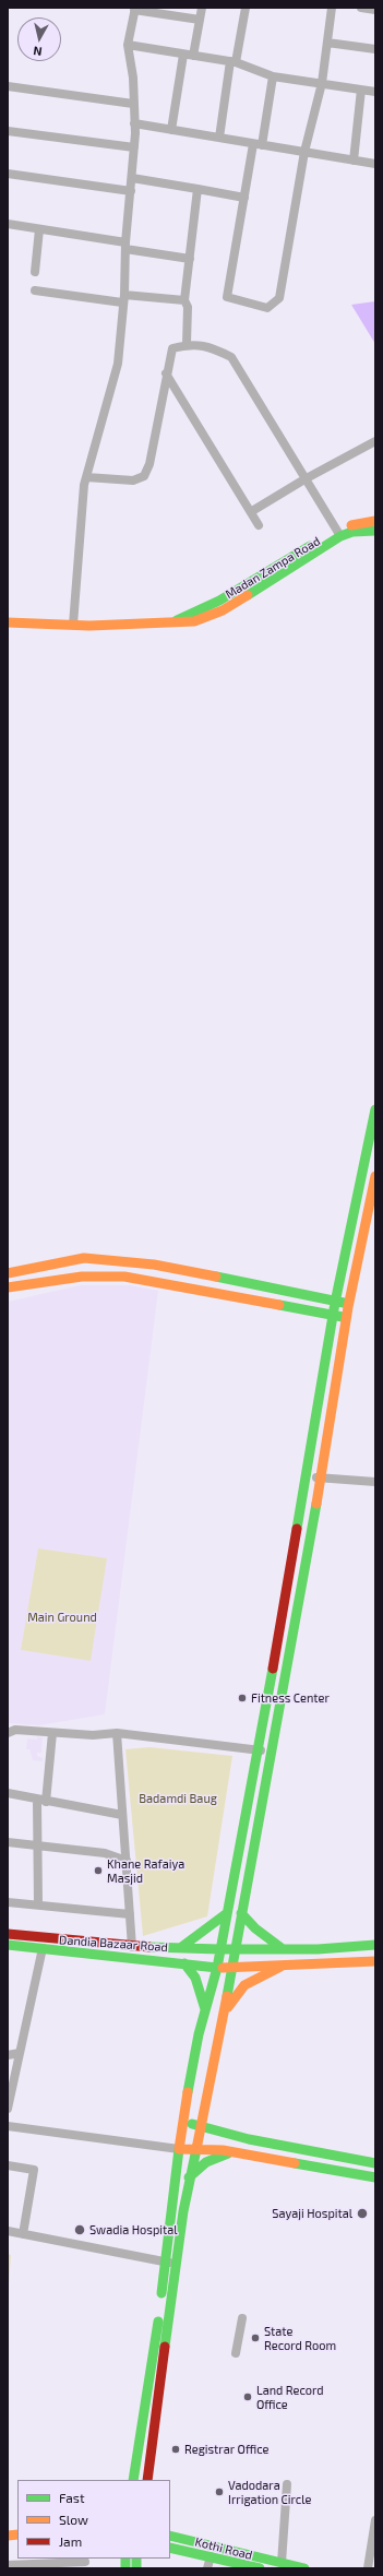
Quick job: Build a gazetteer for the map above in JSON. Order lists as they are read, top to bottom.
{
  "streets": {
    "main road": ["Madan Zampa Road", "Dandia Bazaar Road", "Kothi Road"]
  },
  "parks": ["Main Ground", "Badamdi Baug"],
  "places": [
    "Fitness Center",
    "Khane Rafaiya Masjid",
    "Sayaji Hospital",
    "Swadia Hospital",
    "State Record Room",
    "Land Record Office",
    "Registrar Office",
    "Vadodara Irrigation Circle"
  ],
  "legend": ["Fast", "Slow", "Jam"],
  "north": "bottom"
}
